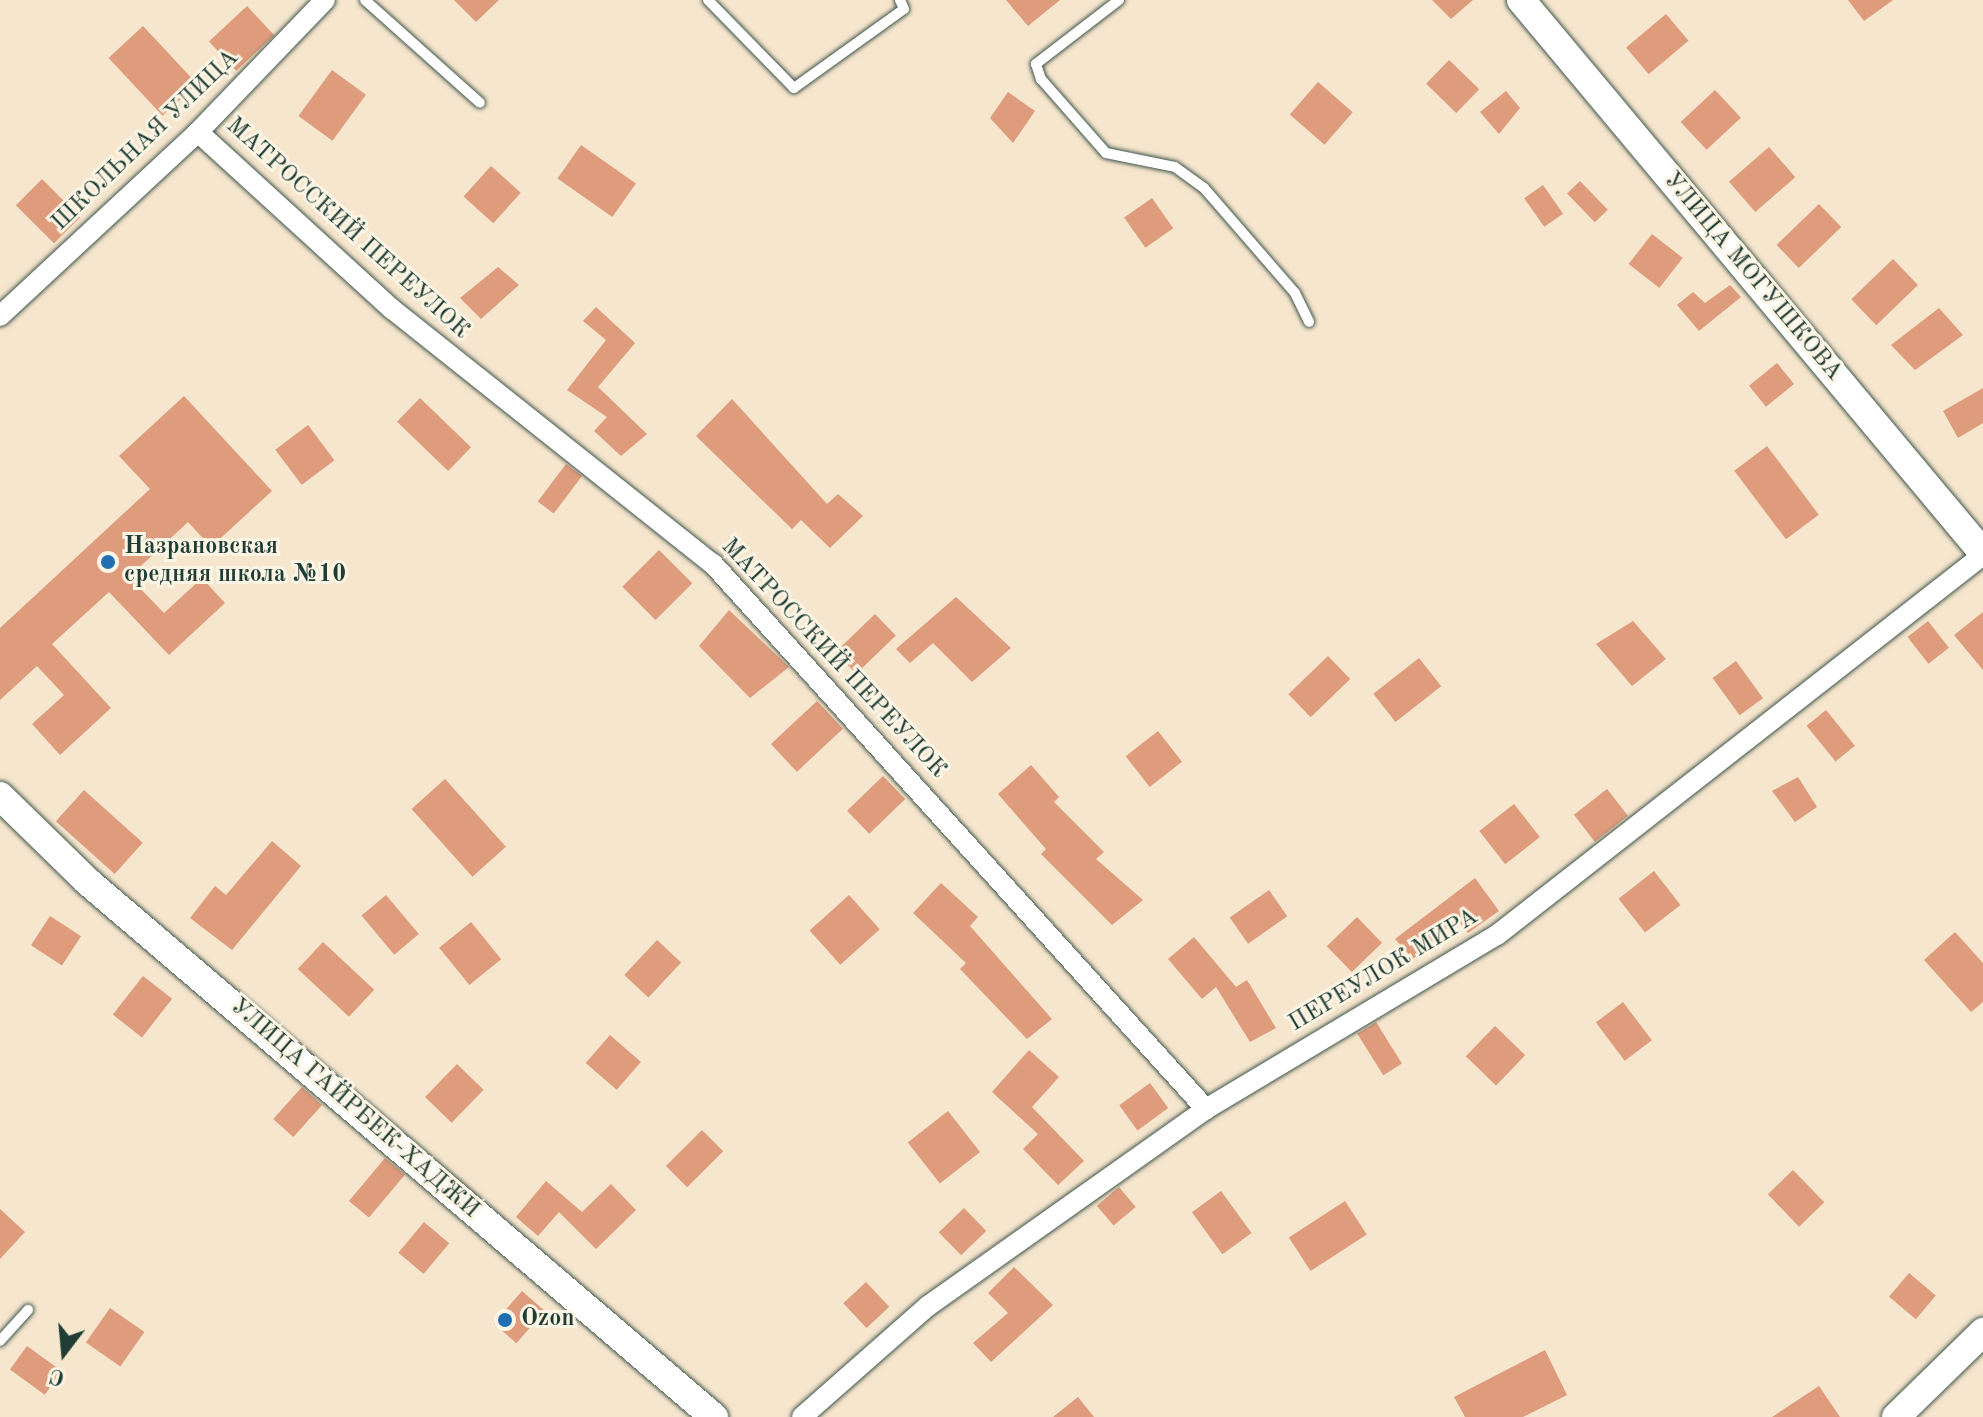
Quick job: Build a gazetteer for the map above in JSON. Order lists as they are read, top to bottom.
{
  "streets": {
    "street": [
      "ШКОЛЬНАЯ УЛИЦА",
      "МАТРОССКИЙ ПЕРЕУЛОК",
      "УЛИЦА МОГУШКОВА",
      "ПЕРЕУЛОК МИРА",
      "УЛИЦА ГАЙРБЕК-ХАДЖИ"
    ]
  },
  "crossings": [
    ["ШКОЛЬНАЯ УЛИЦА", "МАТРОССКИЙ ПЕРЕУЛОК"],
    ["МАТРОССКИЙ ПЕРЕУЛОК", "ПЕРЕУЛОК МИРА"],
    ["УЛИЦА МОГУШКОВА", "ПЕРЕУЛОК МИРА"]
  ],
  "places": ["Назрановская средняя школа №10", "Ozon"],
  "north": "bottom"
}
